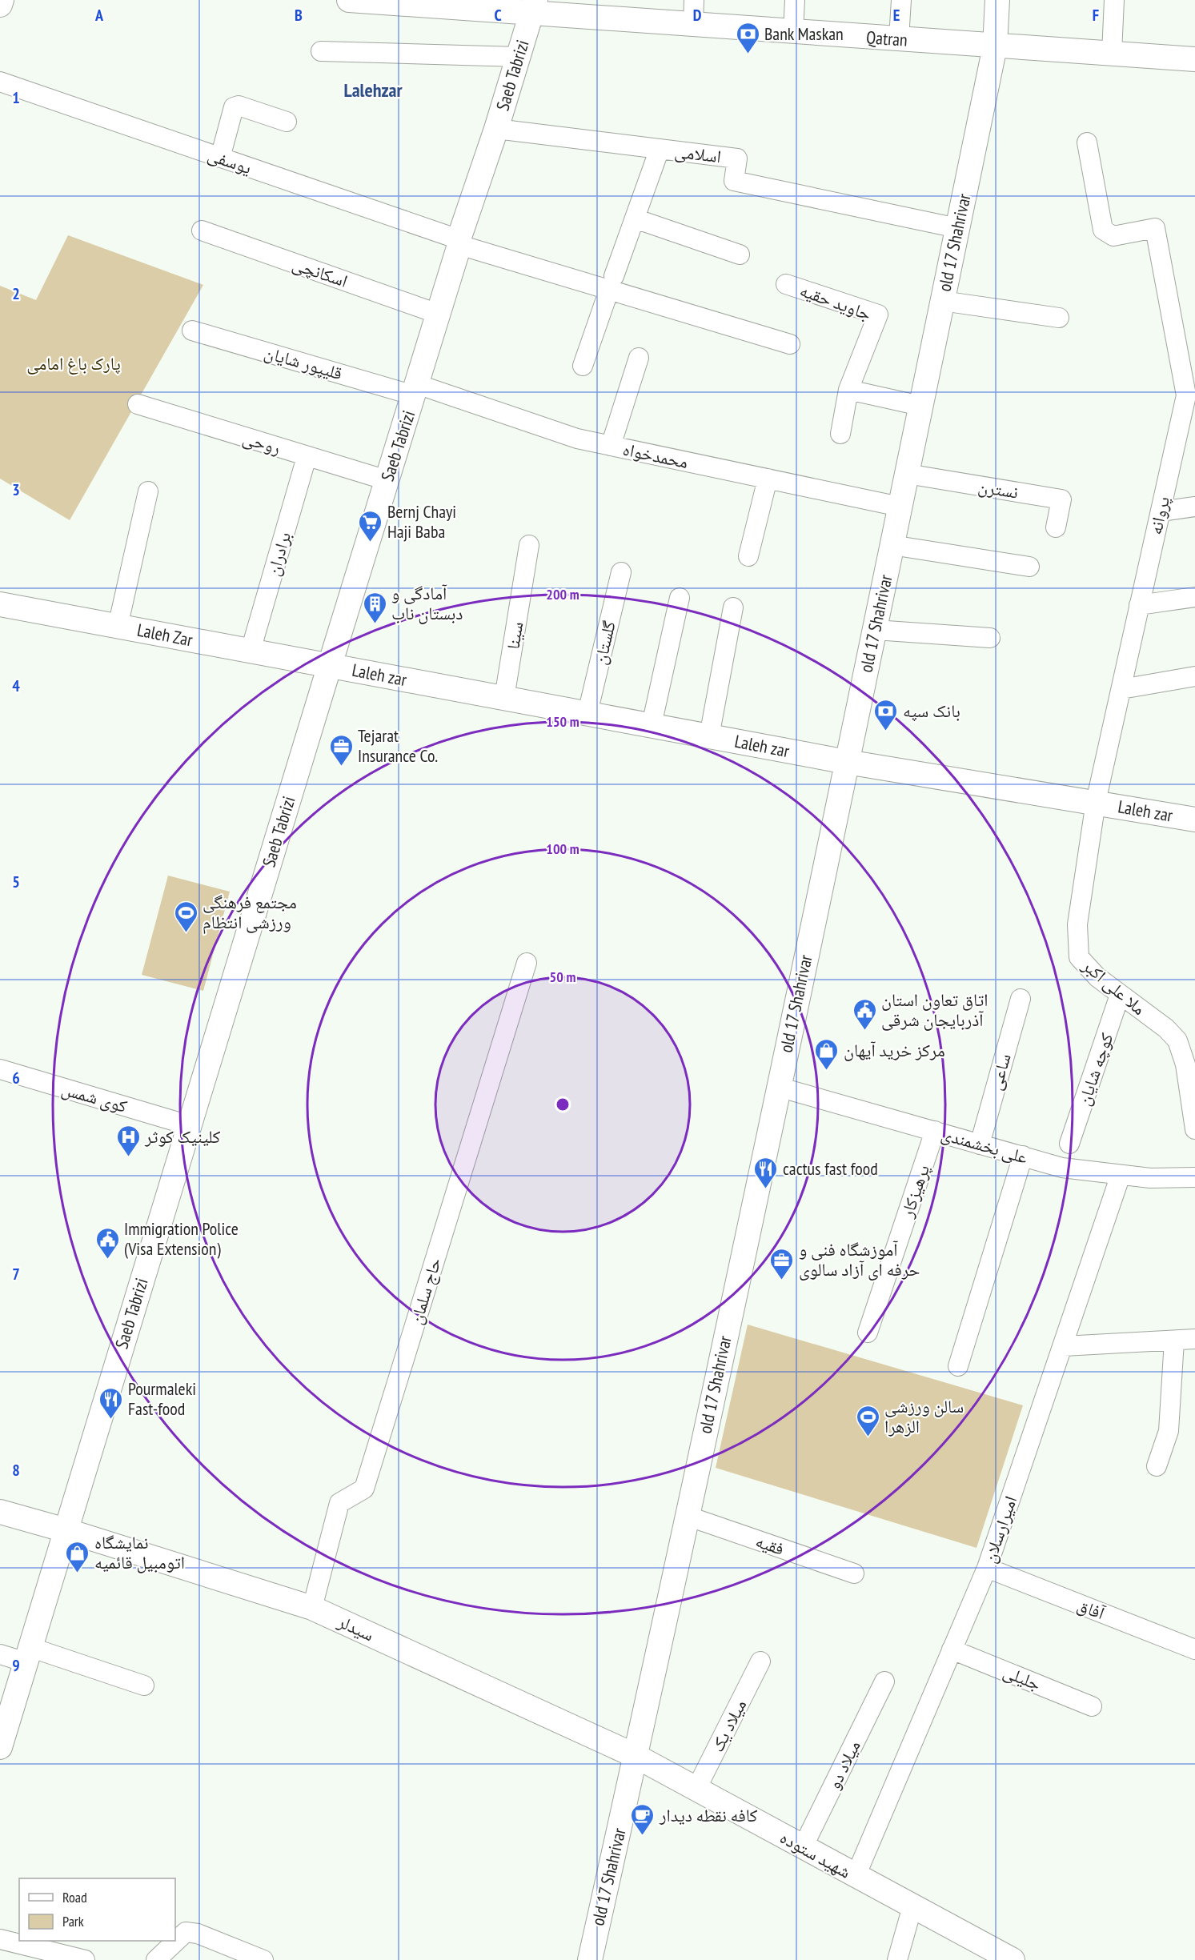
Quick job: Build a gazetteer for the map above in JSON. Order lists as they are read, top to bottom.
{
  "streets": {
    "main road": [
      "Qatran",
      "Saeb Tabrizi",
      "old 17 Shahrivar",
      "Laleh Zar",
      "Laleh zar",
      "سیدلر",
      "شهید ستوده"
    ],
    "street": [
      "اسلامی",
      "یوسفی",
      "اسکانچی",
      "جاوید حقیه",
      "قلیپور شایان",
      "روحی",
      "محمدخواه",
      "نسترن",
      "پروانه",
      "برادران",
      "سینا",
      "گلستان",
      "ملا علی اکبر",
      "کوچه شایان",
      "ساعی",
      "کوی شمس",
      "علی بخشمندی",
      "پرهیزکار",
      "حاج سلمان",
      "امیرارسلان",
      "فقیه",
      "آفاق",
      "جلیلی",
      "میلاد یک",
      "میلاد دو"
    ]
  },
  "crossings": [
    ["Qatran", "Saeb Tabrizi"],
    ["Qatran", "old 17 Shahrivar"],
    ["Saeb Tabrizi", "اسلامی"],
    ["Saeb Tabrizi", "یوسفی"],
    ["Saeb Tabrizi", "اسکانچی"],
    ["Saeb Tabrizi", "قلیپور شایان"],
    ["Saeb Tabrizi", "روحی"],
    ["Saeb Tabrizi", "محمدخواه"],
    ["Saeb Tabrizi", "Laleh Zar"],
    ["Saeb Tabrizi", "Laleh zar"],
    ["Saeb Tabrizi", "کوی شمس"],
    ["Saeb Tabrizi", "سیدلر"],
    ["اسلامی", "old 17 Shahrivar"],
    ["old 17 Shahrivar", "محمدخواه"],
    ["old 17 Shahrivar", "نسترن"],
    ["old 17 Shahrivar", "Laleh zar"],
    ["old 17 Shahrivar", "علی بخشمندی"],
    ["old 17 Shahrivar", "فقیه"],
    ["old 17 Shahrivar", "سیدلر"],
    ["old 17 Shahrivar", "شهید ستوده"],
    ["قلیپور شایان", "محمدخواه"],
    ["روحی", "برادران"],
    ["پروانه", "Laleh zar"],
    ["پروانه", "ملا علی اکبر"],
    ["برادران", "Laleh Zar"],
    ["Laleh Zar", "Laleh zar"],
    ["سینا", "Laleh zar"],
    ["گلستان", "Laleh zar"],
    ["Laleh zar", "ملا علی اکبر"],
    ["ملا علی اکبر", "کوچه شایان"],
    ["ساعی", "علی بخشمندی"],
    ["علی بخشمندی", "پرهیزکار"],
    ["علی بخشمندی", "امیرارسلان"],
    ["حاج سلمان", "سیدلر"],
    ["امیرارسلان", "آفاق"],
    ["امیرارسلان", "جلیلی"],
    ["امیرارسلان", "شهید ستوده"],
    ["سیدلر", "شهید ستوده"],
    ["میلاد یک", "شهید ستوده"],
    ["میلاد دو", "شهید ستوده"]
  ],
  "districts": ["Lalehzar"],
  "parks": ["پارک باغ امامی"],
  "places": {
    "bank": ["Bank Maskan", "بانک سپه"],
    "supermarket": ["Bernj Chayi Haji Baba"],
    "building": ["آمادگی و دبستان ناب"],
    "office": ["Tejarat Insurance Co.", "آموزشگاه فنی و حرفه ای آزاد سالوی"],
    "sports": ["مجتمع فرهنگی ورزشی انتظام", "سالن ورزشی الزهرا"],
    "public building": ["اتاق تعاون استان آذربایجان شرقی", "Immigration Police (Visa Extension)"],
    "shop": ["مرکز خرید آیهان", "نمایشگاه اتومبیل قائمیه"],
    "hospital": ["کلینیک کوثر"],
    "restaurant": ["cactus fast food", "Pourmaleki Fast-food"],
    "cafe": ["کافه نقطه دیدار"]
  },
  "legend": ["Road", "Park"],
  "grid": {
    "columns": [
      "A",
      "B",
      "C",
      "D",
      "E",
      "F"
    ],
    "rows": [
      "1",
      "2",
      "3",
      "4",
      "5",
      "6",
      "7",
      "8",
      "9"
    ]
  },
  "rings": [
    "200 m",
    "150 m",
    "100 m",
    "50 m"
  ]
}
